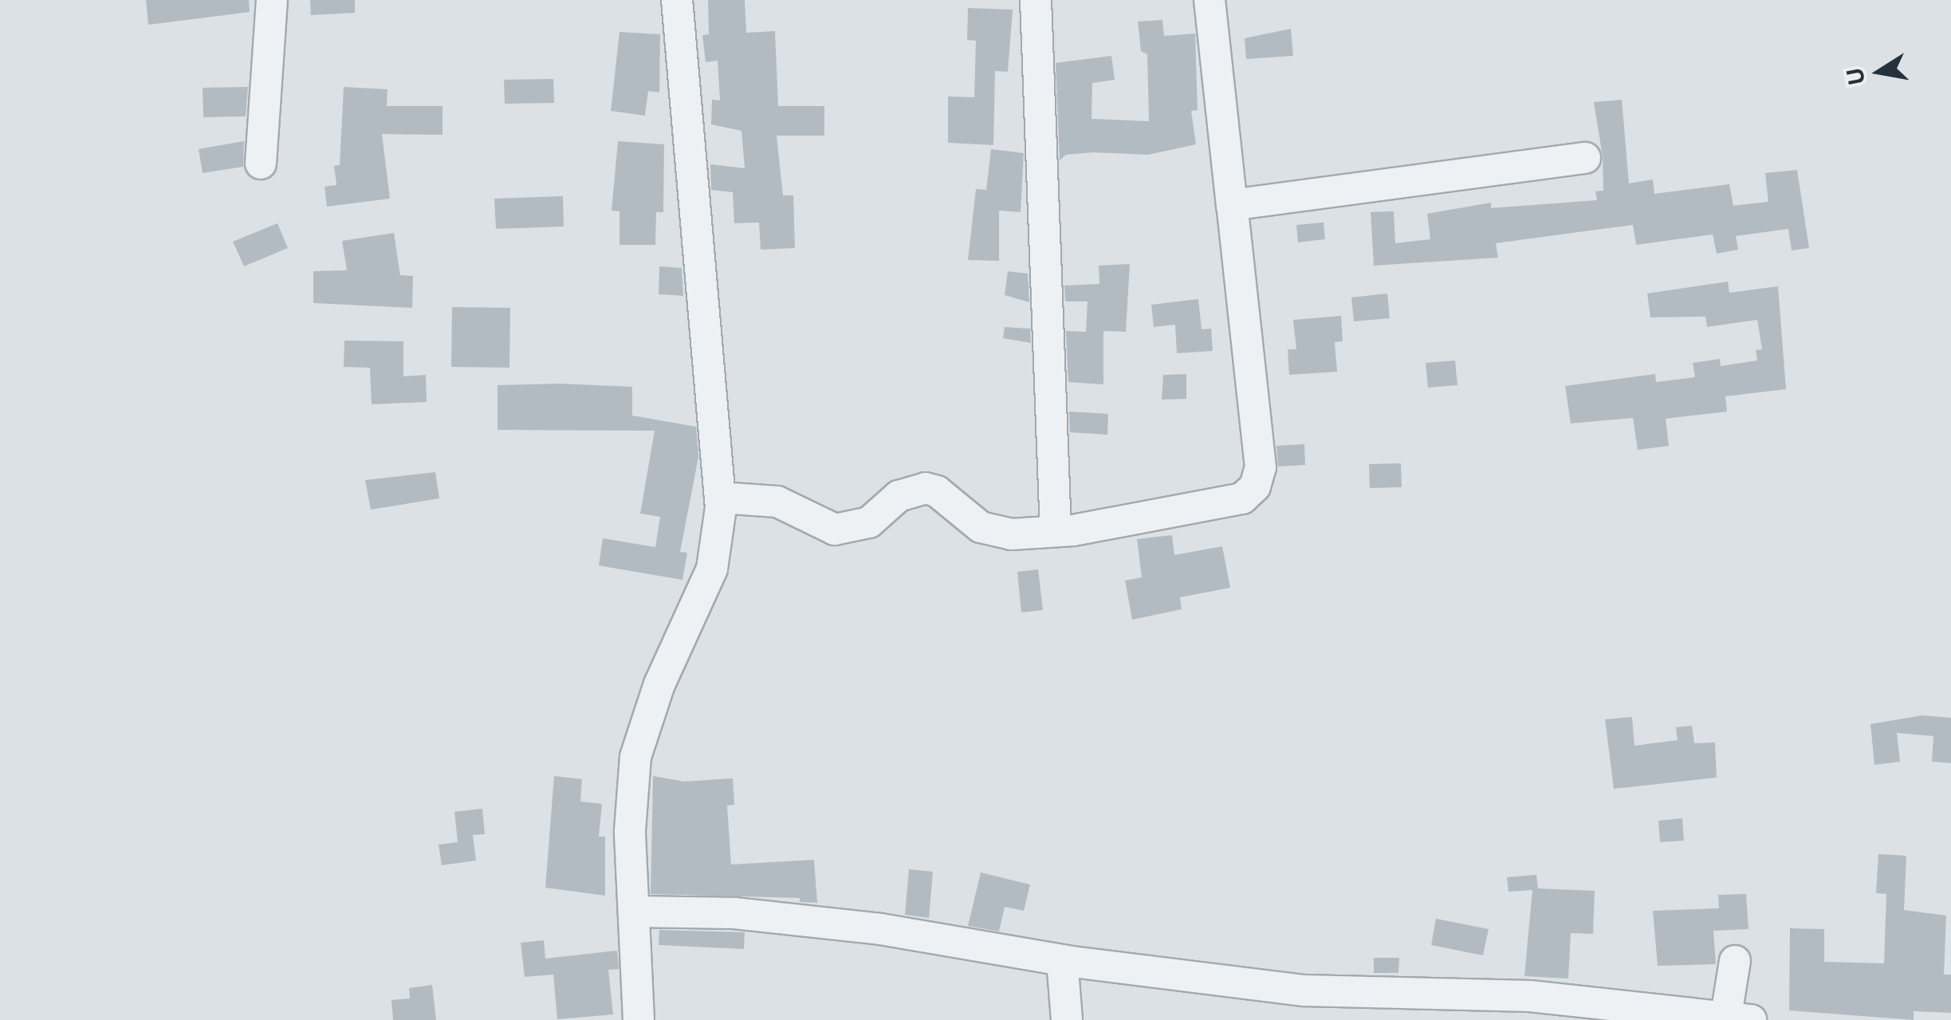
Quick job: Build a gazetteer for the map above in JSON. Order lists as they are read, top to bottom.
{
  "north": "left"
}
